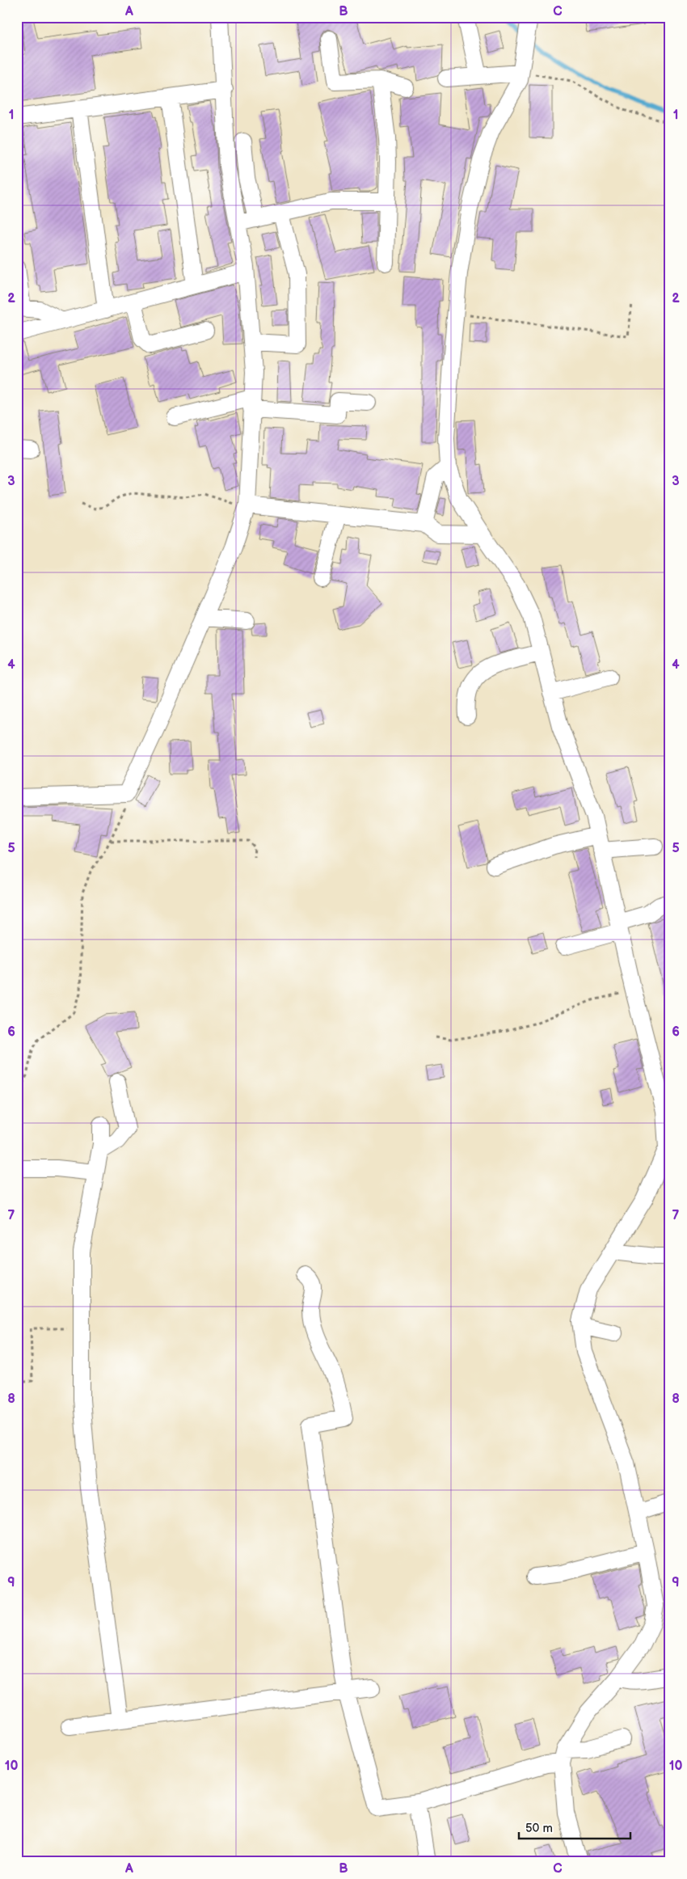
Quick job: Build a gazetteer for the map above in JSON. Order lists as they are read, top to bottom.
{
  "scale_bar": "50 m",
  "grid": {
    "columns": ["A", "B", "C"],
    "rows": [
      "1",
      "2",
      "3",
      "4",
      "5",
      "6",
      "7",
      "8",
      "9",
      "10"
    ]
  }
}
